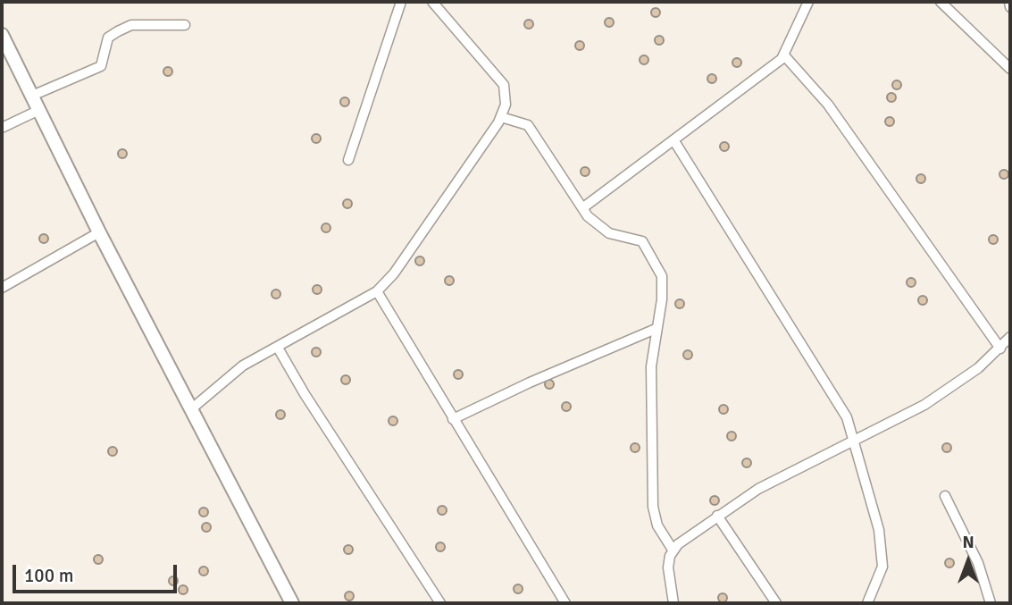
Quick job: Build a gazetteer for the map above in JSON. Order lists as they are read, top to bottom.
{
  "scale_bar": "100 m",
  "north": "top"
}
